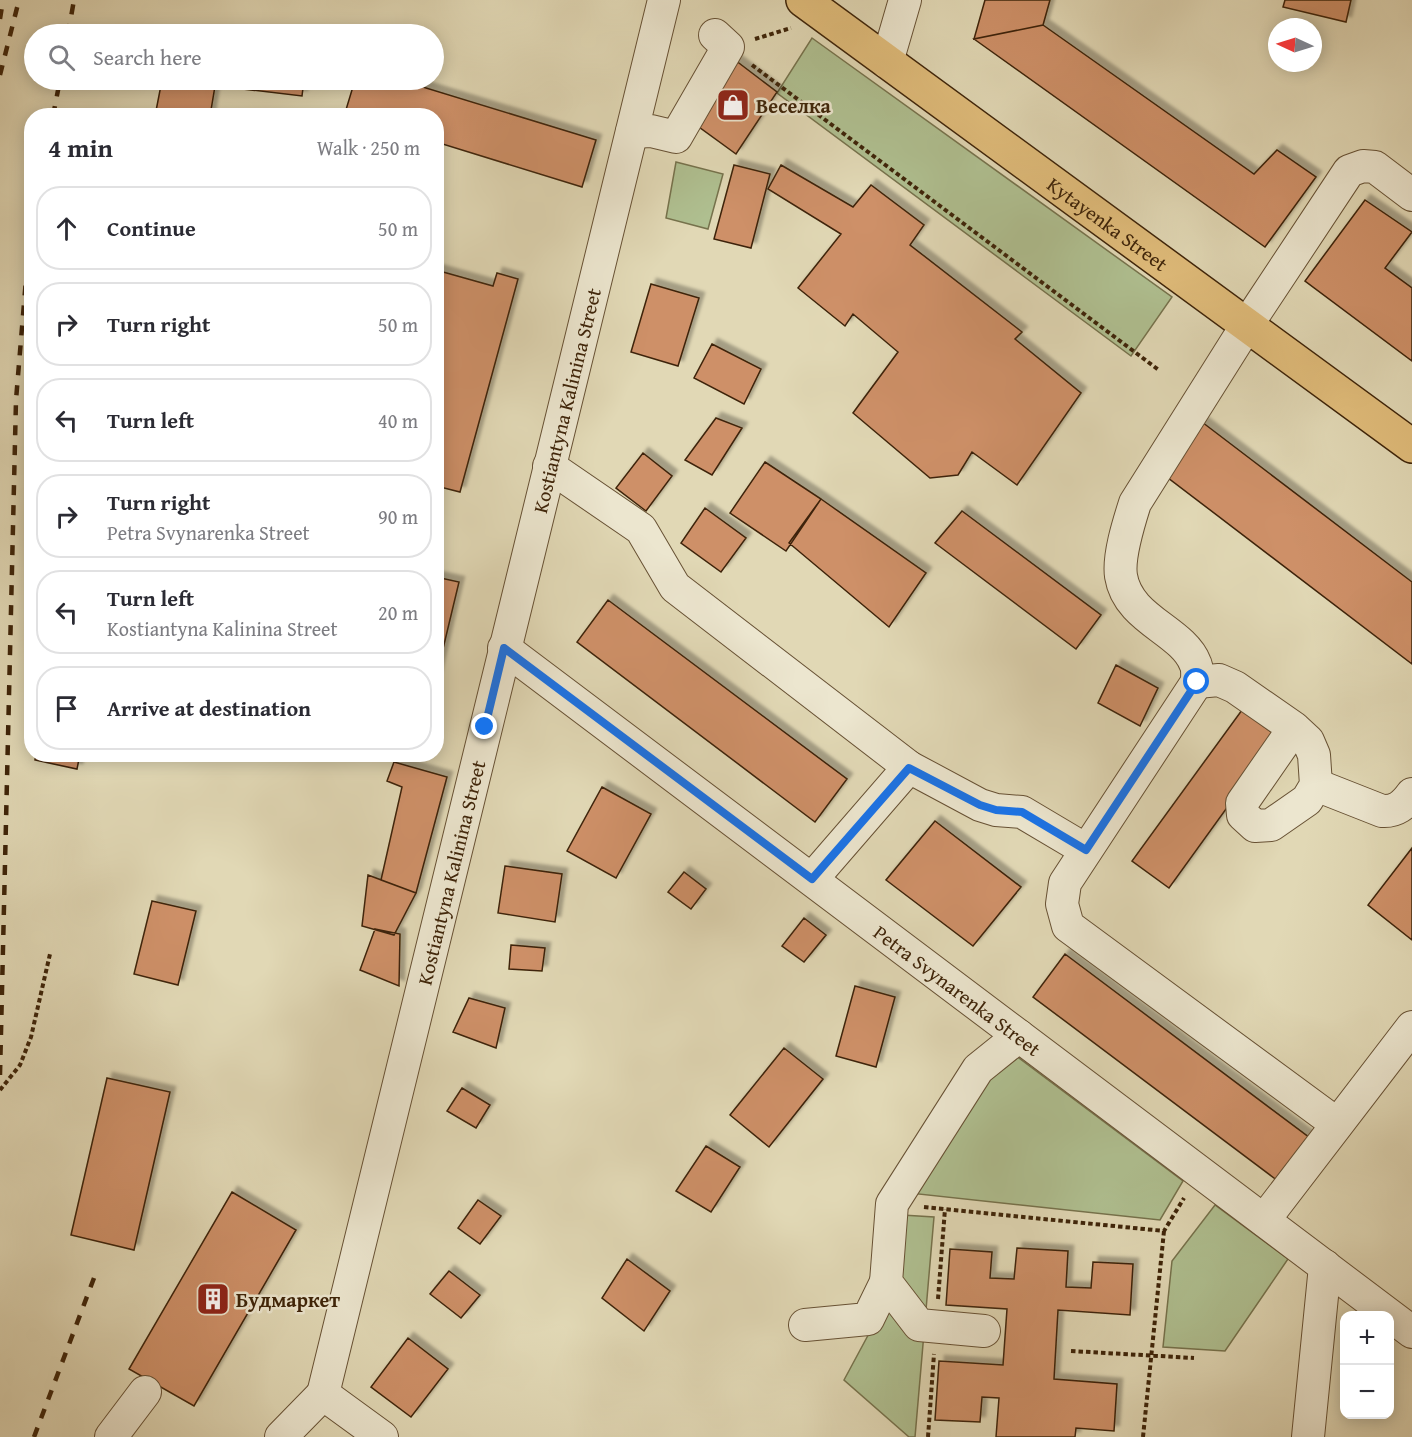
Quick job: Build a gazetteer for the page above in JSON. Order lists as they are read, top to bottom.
{
  "streets": {
    "main road": ["Kytayenka Street"],
    "street": ["Kostiantyna Kalinina Street", "Petra Svynarenka Street"]
  },
  "crossings": [
    ["Kostiantyna Kalinina Street", "Petra Svynarenka Street"]
  ],
  "places": {
    "shop": ["Веселка"],
    "building": ["Будмаркет"]
  },
  "north": "left",
  "page": {
    "search": "Search here",
    "heading": ["4 min", "Walk · 250 m"],
    "list": [
      ["Continue", "50 m"],
      ["Turn right", "50 m"],
      ["Turn left", "40 m"],
      ["Turn right", "Petra Svynarenka Street", "90 m"],
      ["Turn left", "Kostiantyna Kalinina Street", "20 m"],
      "Arrive at destination"
    ],
    "map_buttons": ["+", "−"]
  }
}
